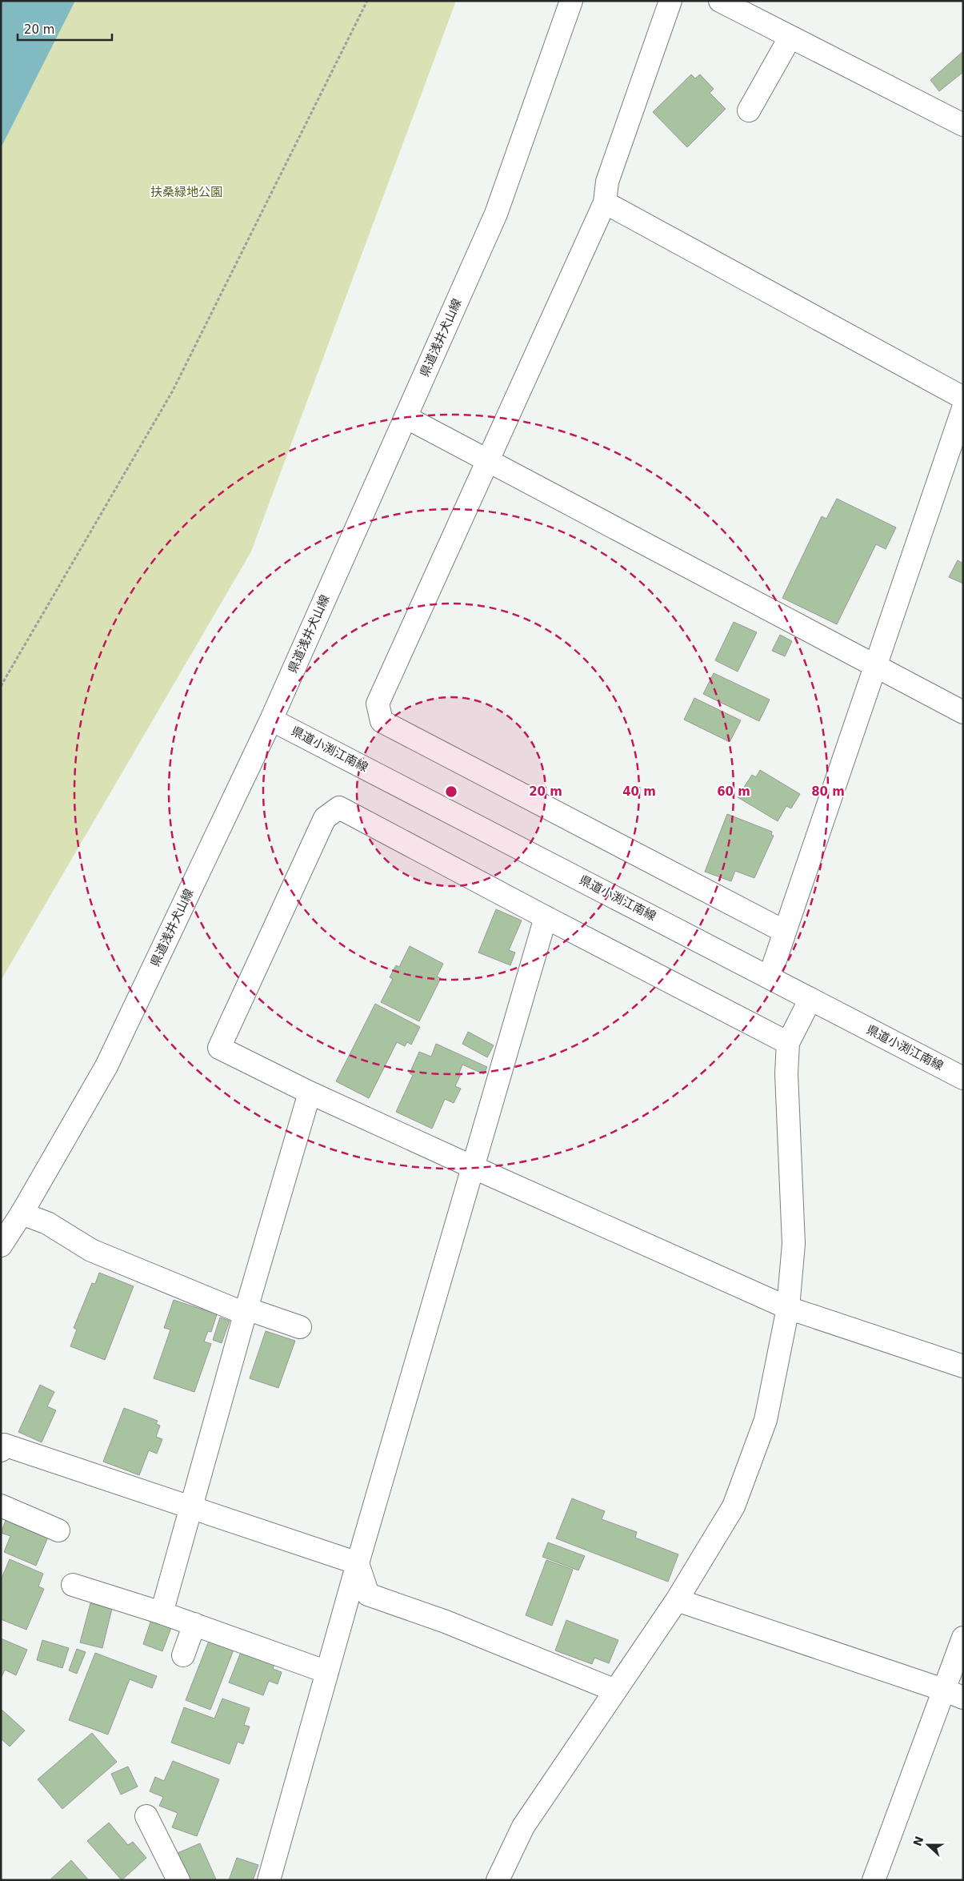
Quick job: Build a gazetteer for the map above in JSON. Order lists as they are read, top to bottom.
{
  "streets": {
    "street": ["県道浅井犬山線", "県道小渕江南線"]
  },
  "crossings": [
    ["県道浅井犬山線", "県道小渕江南線"]
  ],
  "parks": ["扶桑緑地公園"],
  "scale_bar": "20 m",
  "north": "left",
  "rings": [
    "20 m",
    "40 m",
    "60 m",
    "80 m"
  ]
}
